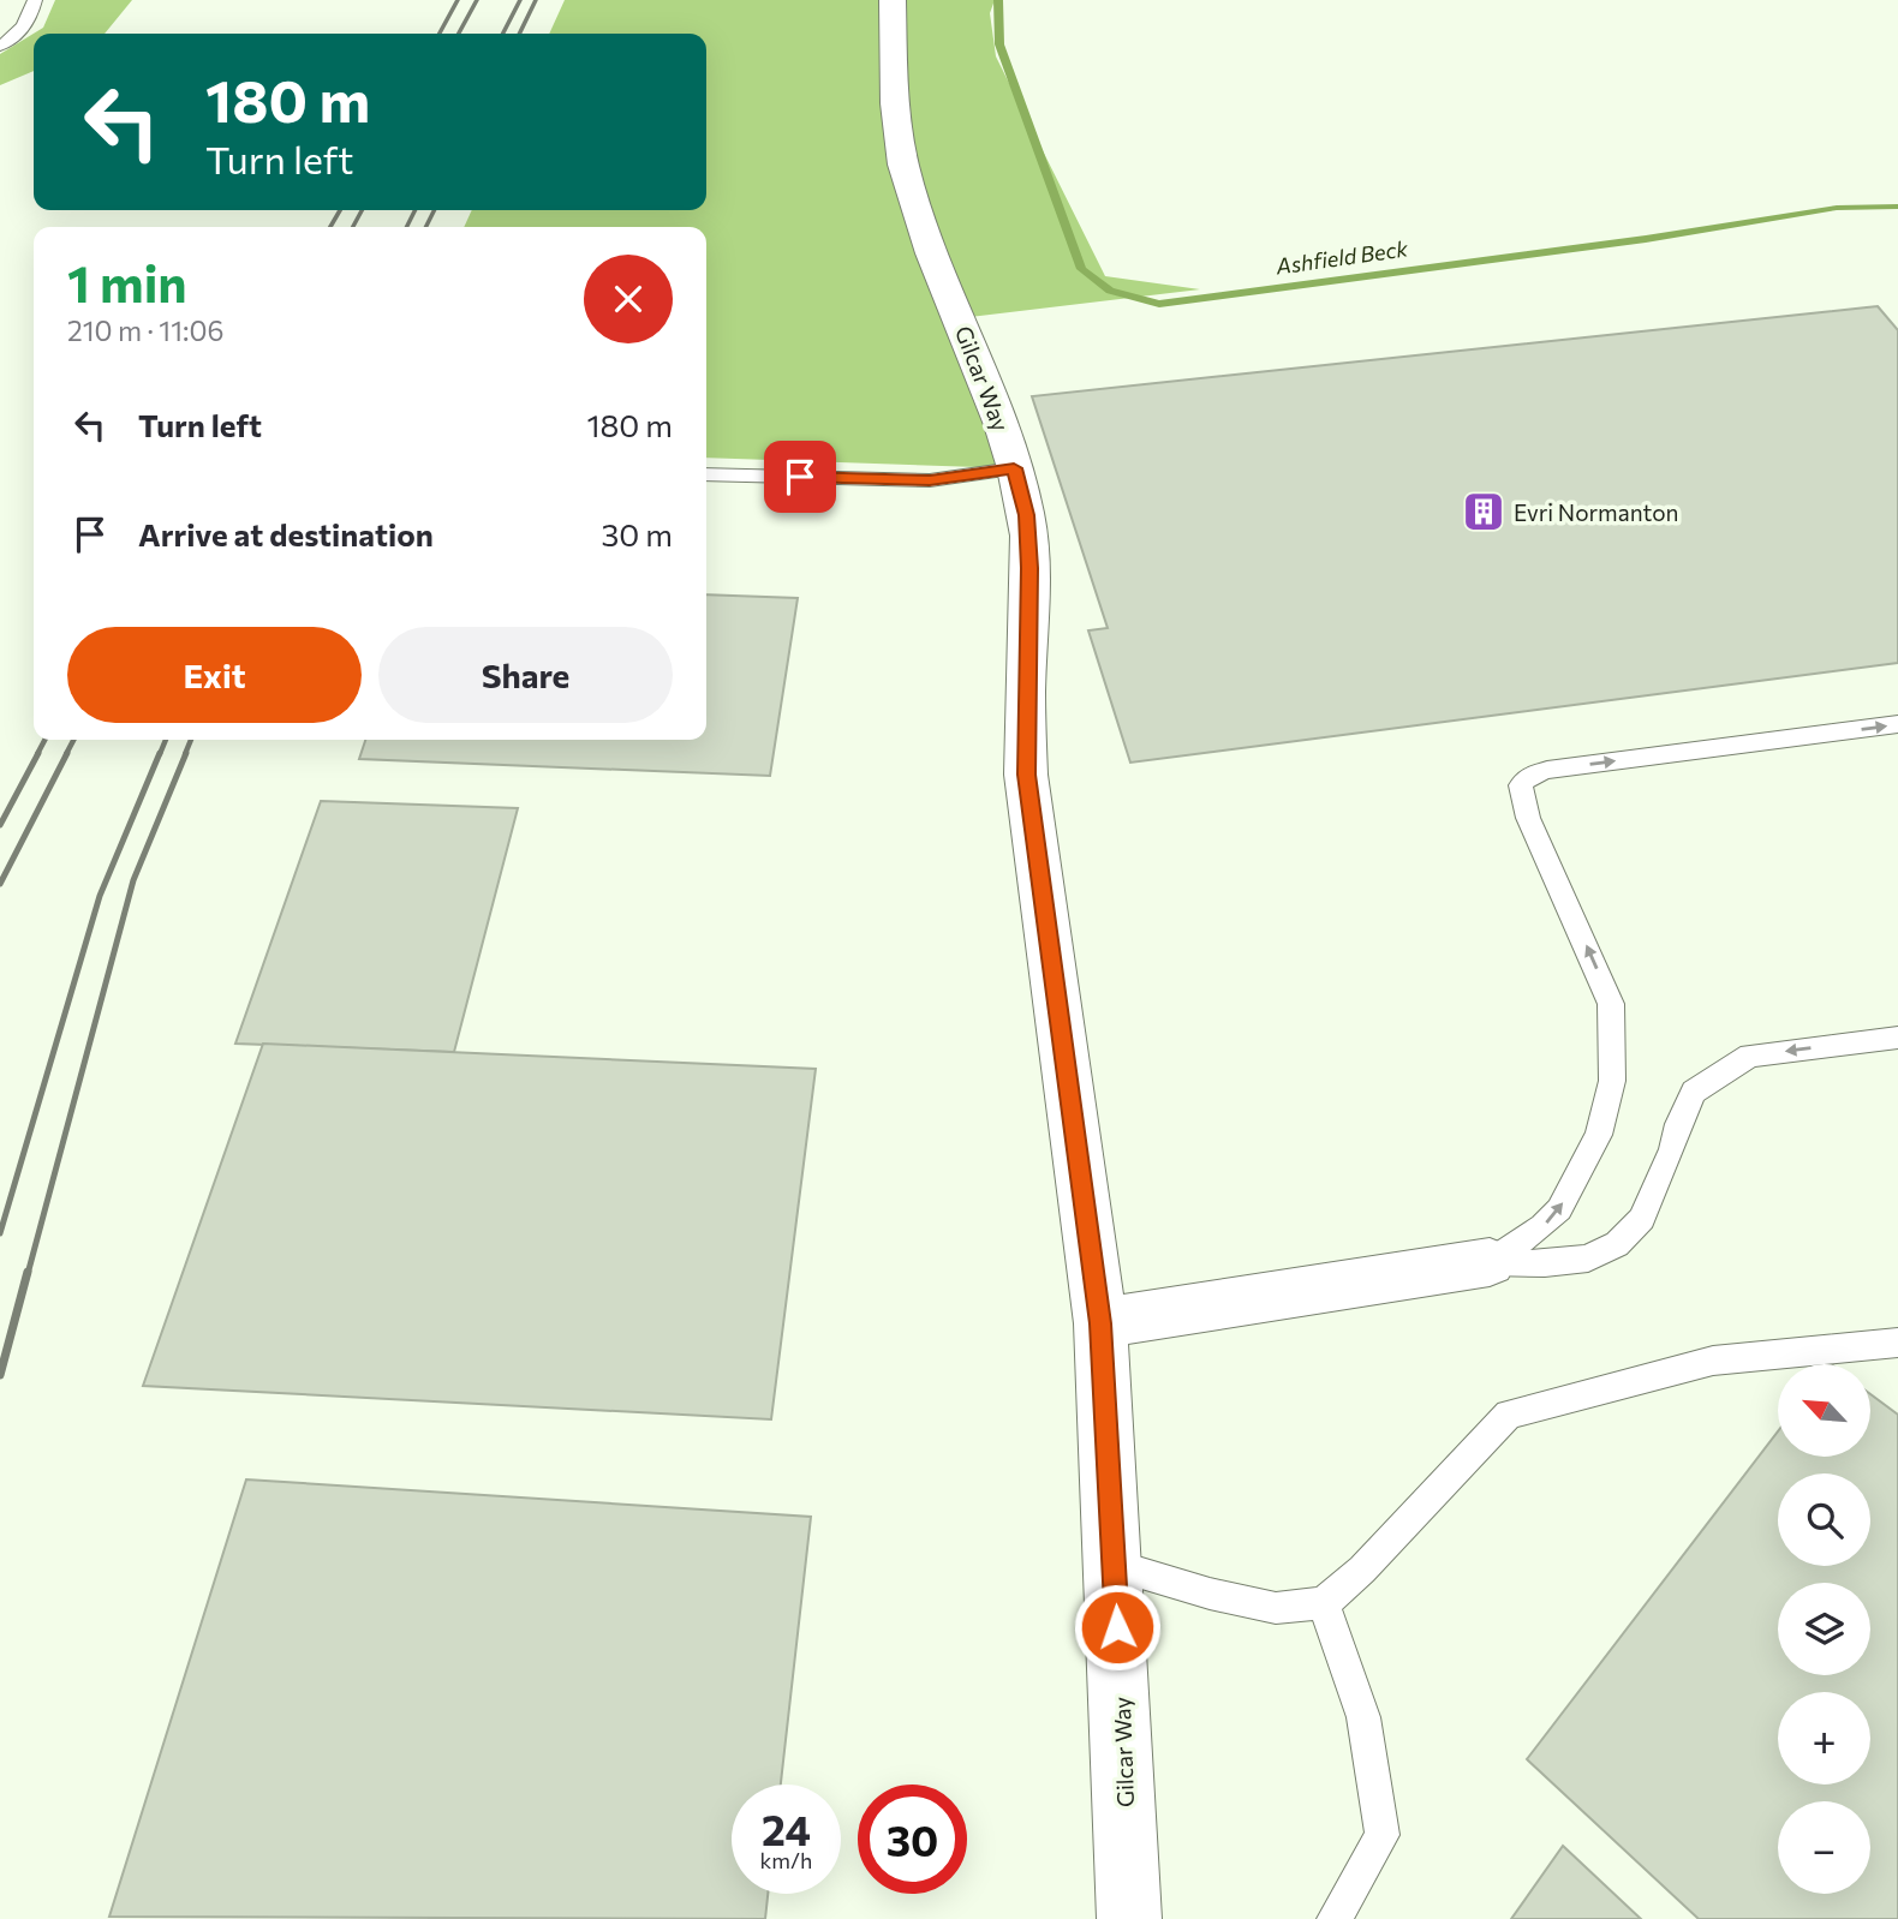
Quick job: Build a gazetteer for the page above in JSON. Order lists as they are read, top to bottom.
{
  "streets": {
    "street": ["Gilcar Way"]
  },
  "water": ["Ashfield Beck"],
  "places": {
    "building": ["Evri Normanton"]
  },
  "north": "top left",
  "page": {
    "turn": ["180 m", "Turn left"],
    "heading": ["1 min", "210 m · 11:06"],
    "list": [
      {
        "name": "Turn left",
        "value": "180 m"
      },
      {
        "name": "Arrive at destination",
        "value": "30 m"
      }
    ],
    "buttons": ["Exit", "Share"],
    "map_buttons": ["+", "−"],
    "speed": "24 km/h",
    "limit": "30"
  }
}
